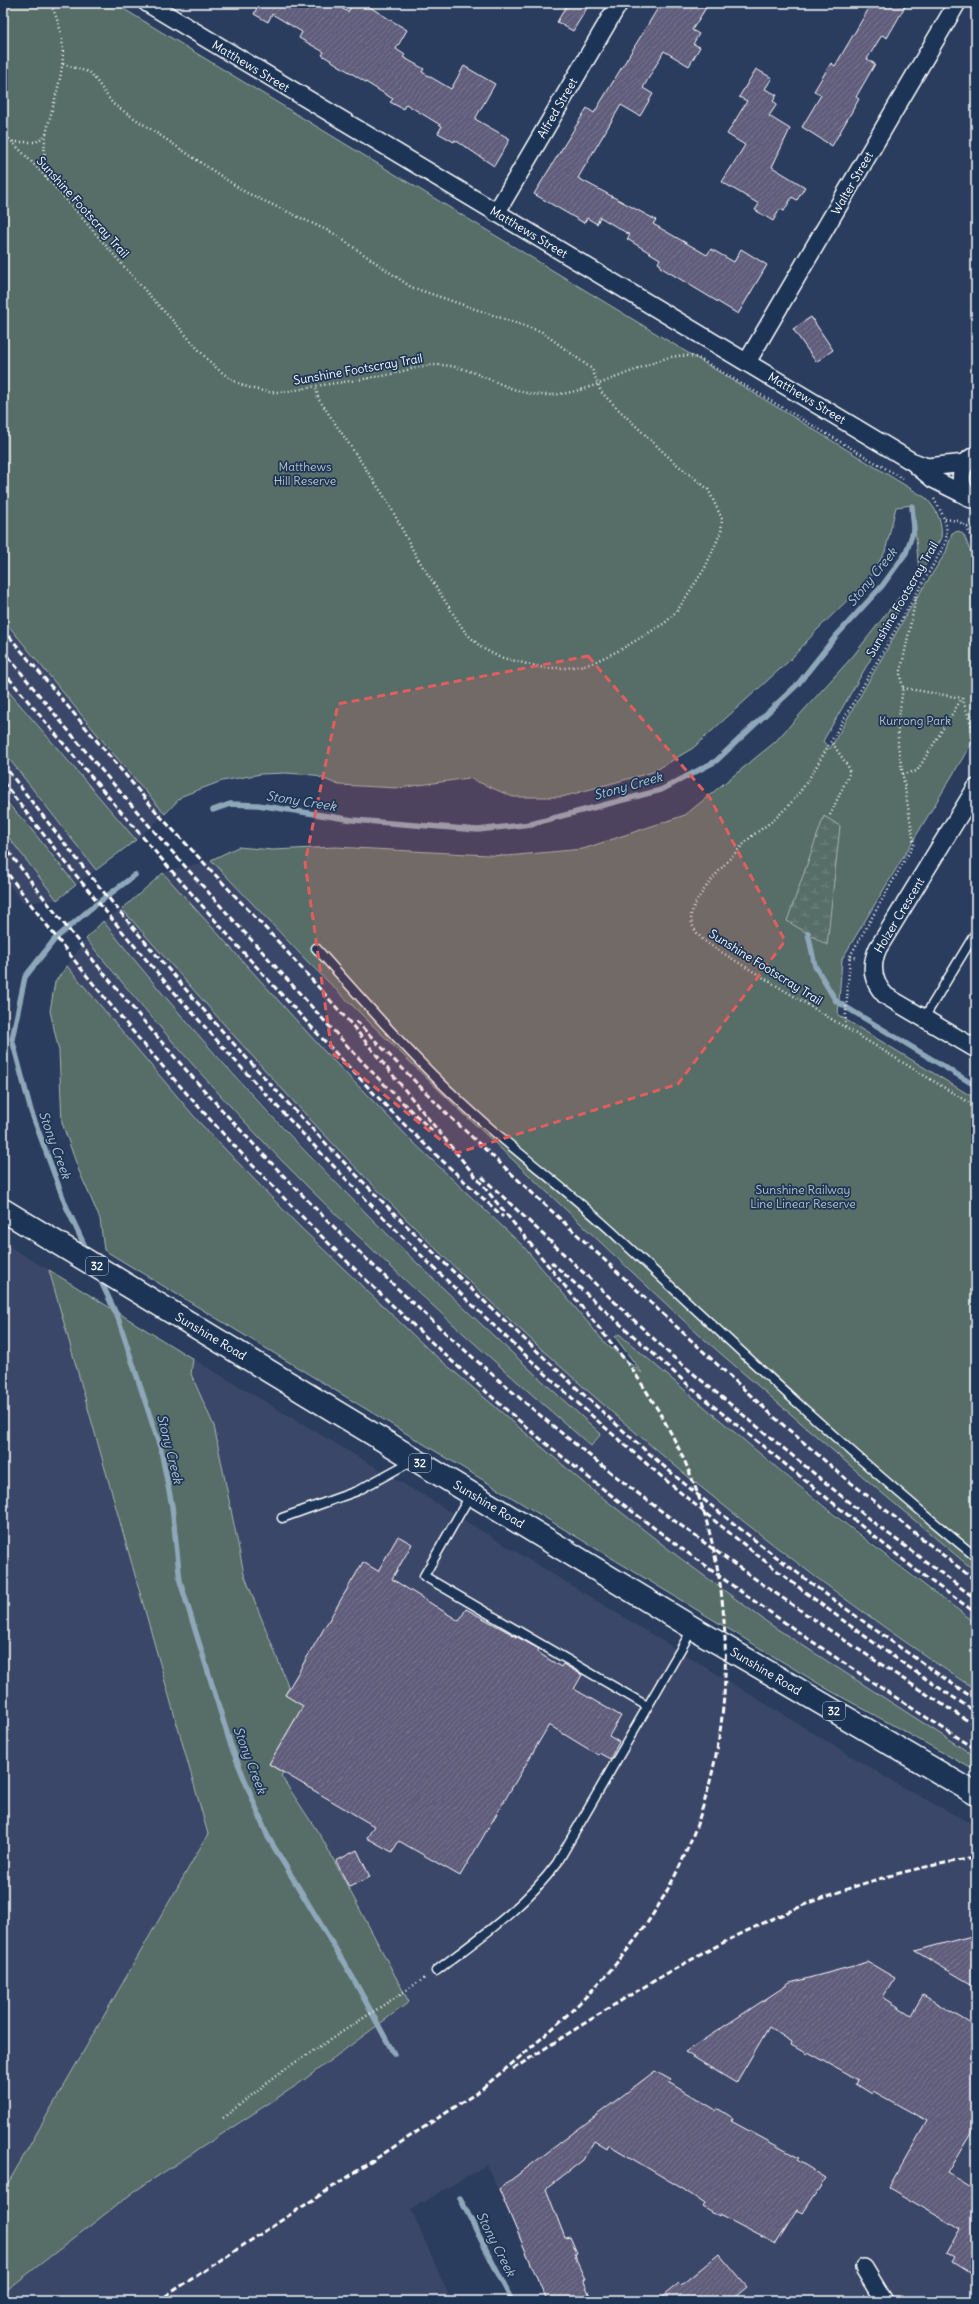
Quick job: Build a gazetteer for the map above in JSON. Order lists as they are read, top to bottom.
{
  "streets": {
    "main road": ["32", "Sunshine Road"],
    "street": [
      "Matthews Street",
      "Alfred Street",
      "Walter Street",
      "Holzer Crescent"
    ],
    "path": ["Sunshine Footscray Trail"]
  },
  "crossings": [
    ["Matthews Street", "Alfred Street"],
    ["Matthews Street", "Walter Street"]
  ],
  "water": ["Stony Creek"],
  "parks": ["Matthews Hill Reserve", "Kurrong Park", "Sunshine Railway Line Linear Reserve"]
}
